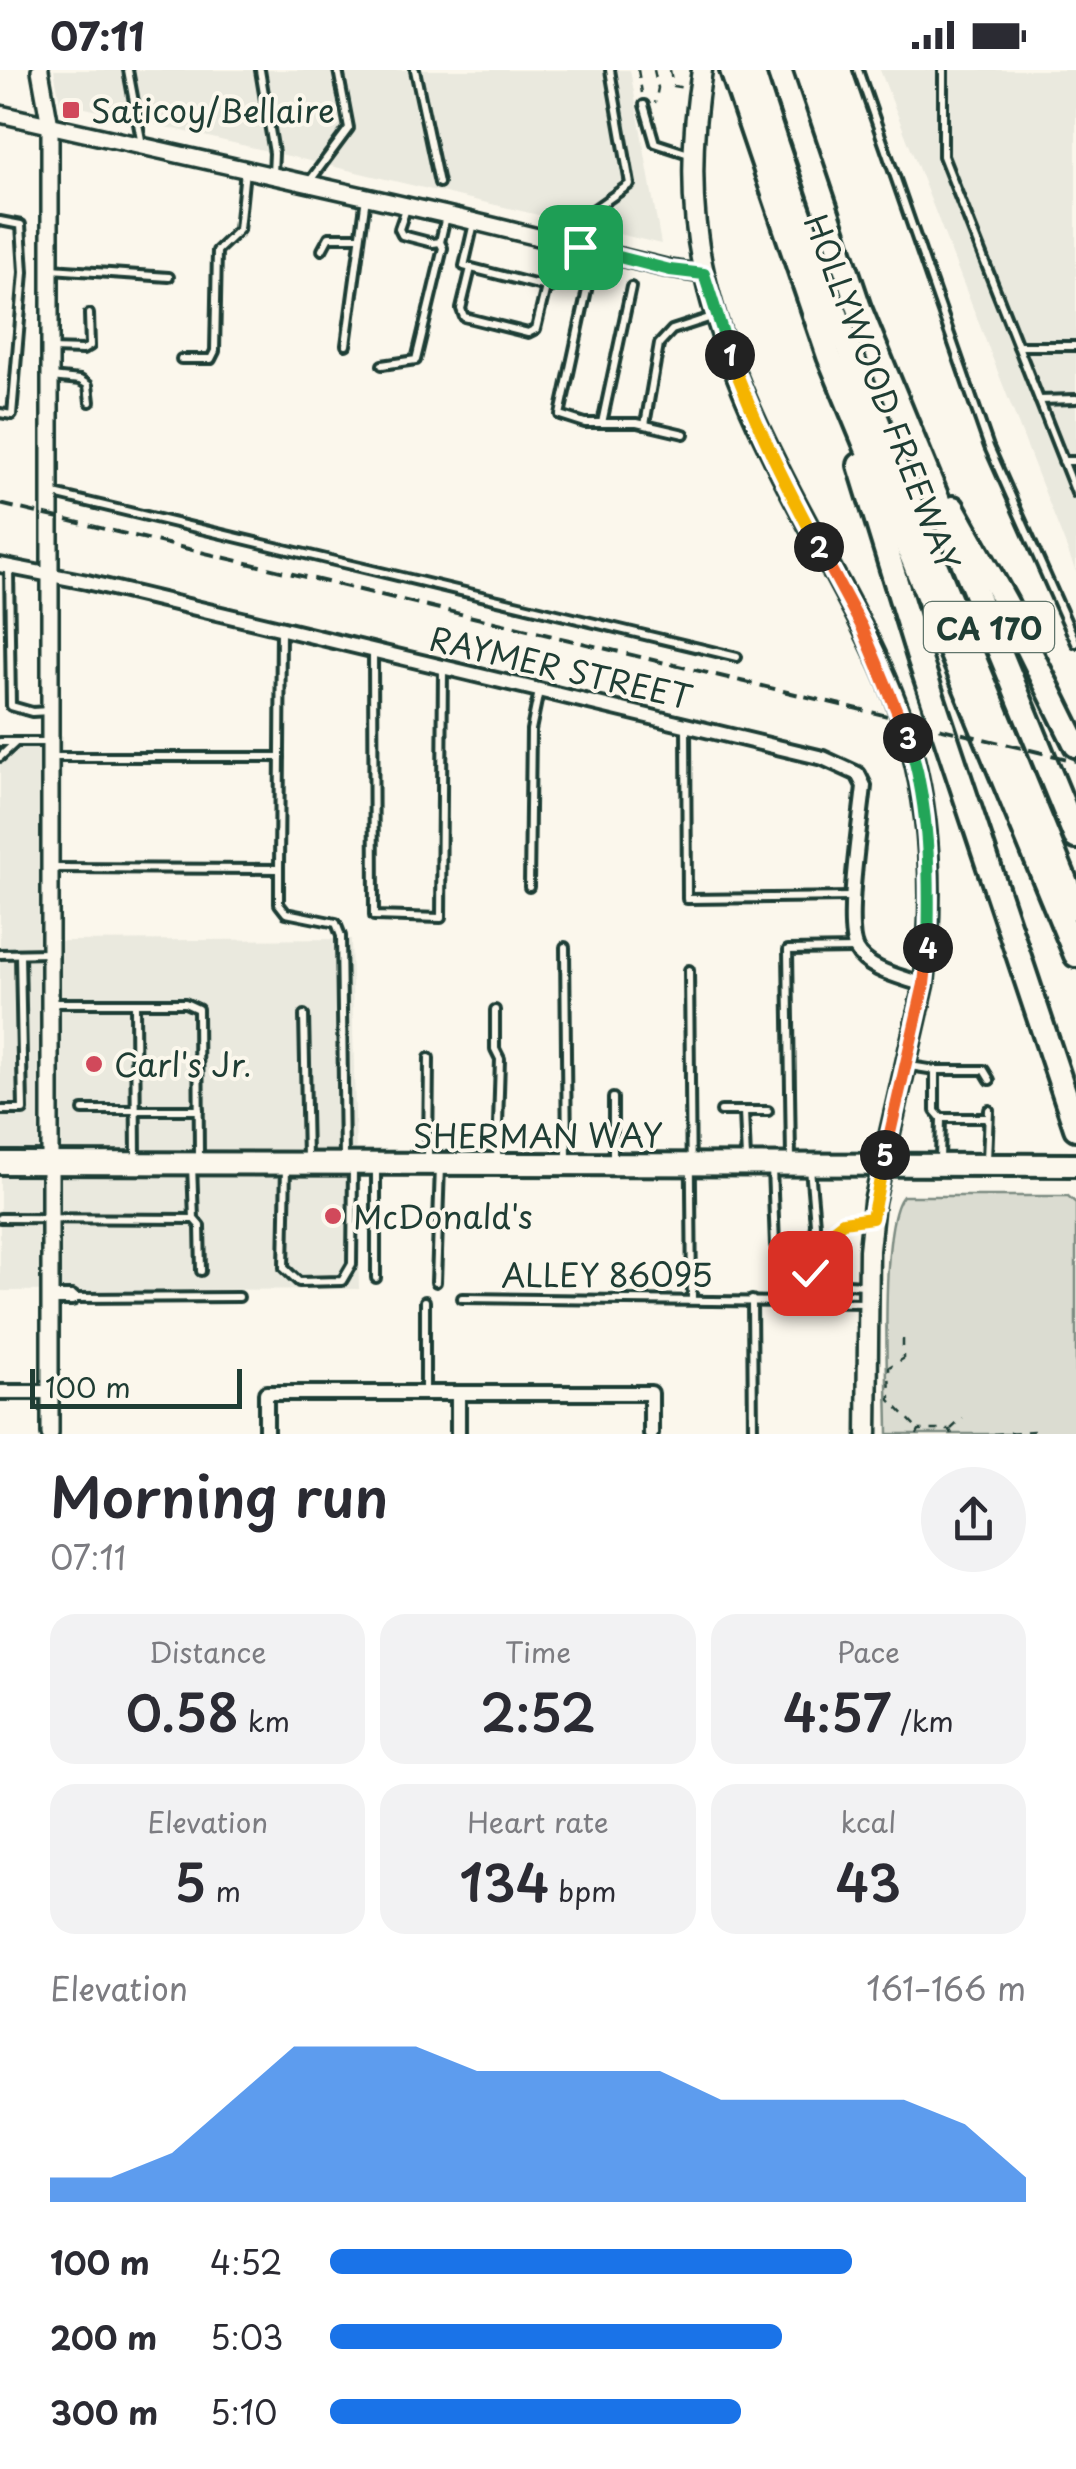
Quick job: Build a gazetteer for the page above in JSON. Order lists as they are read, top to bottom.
{
  "streets": {
    "highway": ["HOLLYWOOD FREEWAY", "CA 170"],
    "main road": ["SHERMAN WAY"],
    "street": ["RAYMER STREET"],
    "lane": ["ALLEY 86095"]
  },
  "places": {
    "transit": ["Saticoy/Bellaire"],
    "other": ["Carl's Jr.", "McDonald's"]
  },
  "scale_bar": "100 m",
  "page": {
    "status": "07:11",
    "pins": [
      "1",
      "2",
      "3",
      "4",
      "5"
    ],
    "scale": "100 m",
    "heading": ["Morning run", "07:11"],
    "stats": [
      ["Distance", "0.58 km"],
      ["Time", "2:52"],
      ["Pace", "4:57 /km"],
      ["Elevation", "5 m"],
      ["Heart rate", "134 bpm"],
      ["kcal", "43"]
    ],
    "chart": ["Elevation", "161–166 m"],
    "list": [
      {
        "name": "100 m",
        "note": "4:52"
      },
      {
        "name": "200 m",
        "note": "5:03"
      },
      {
        "name": "300 m",
        "note": "5:10"
      }
    ]
  }
}
